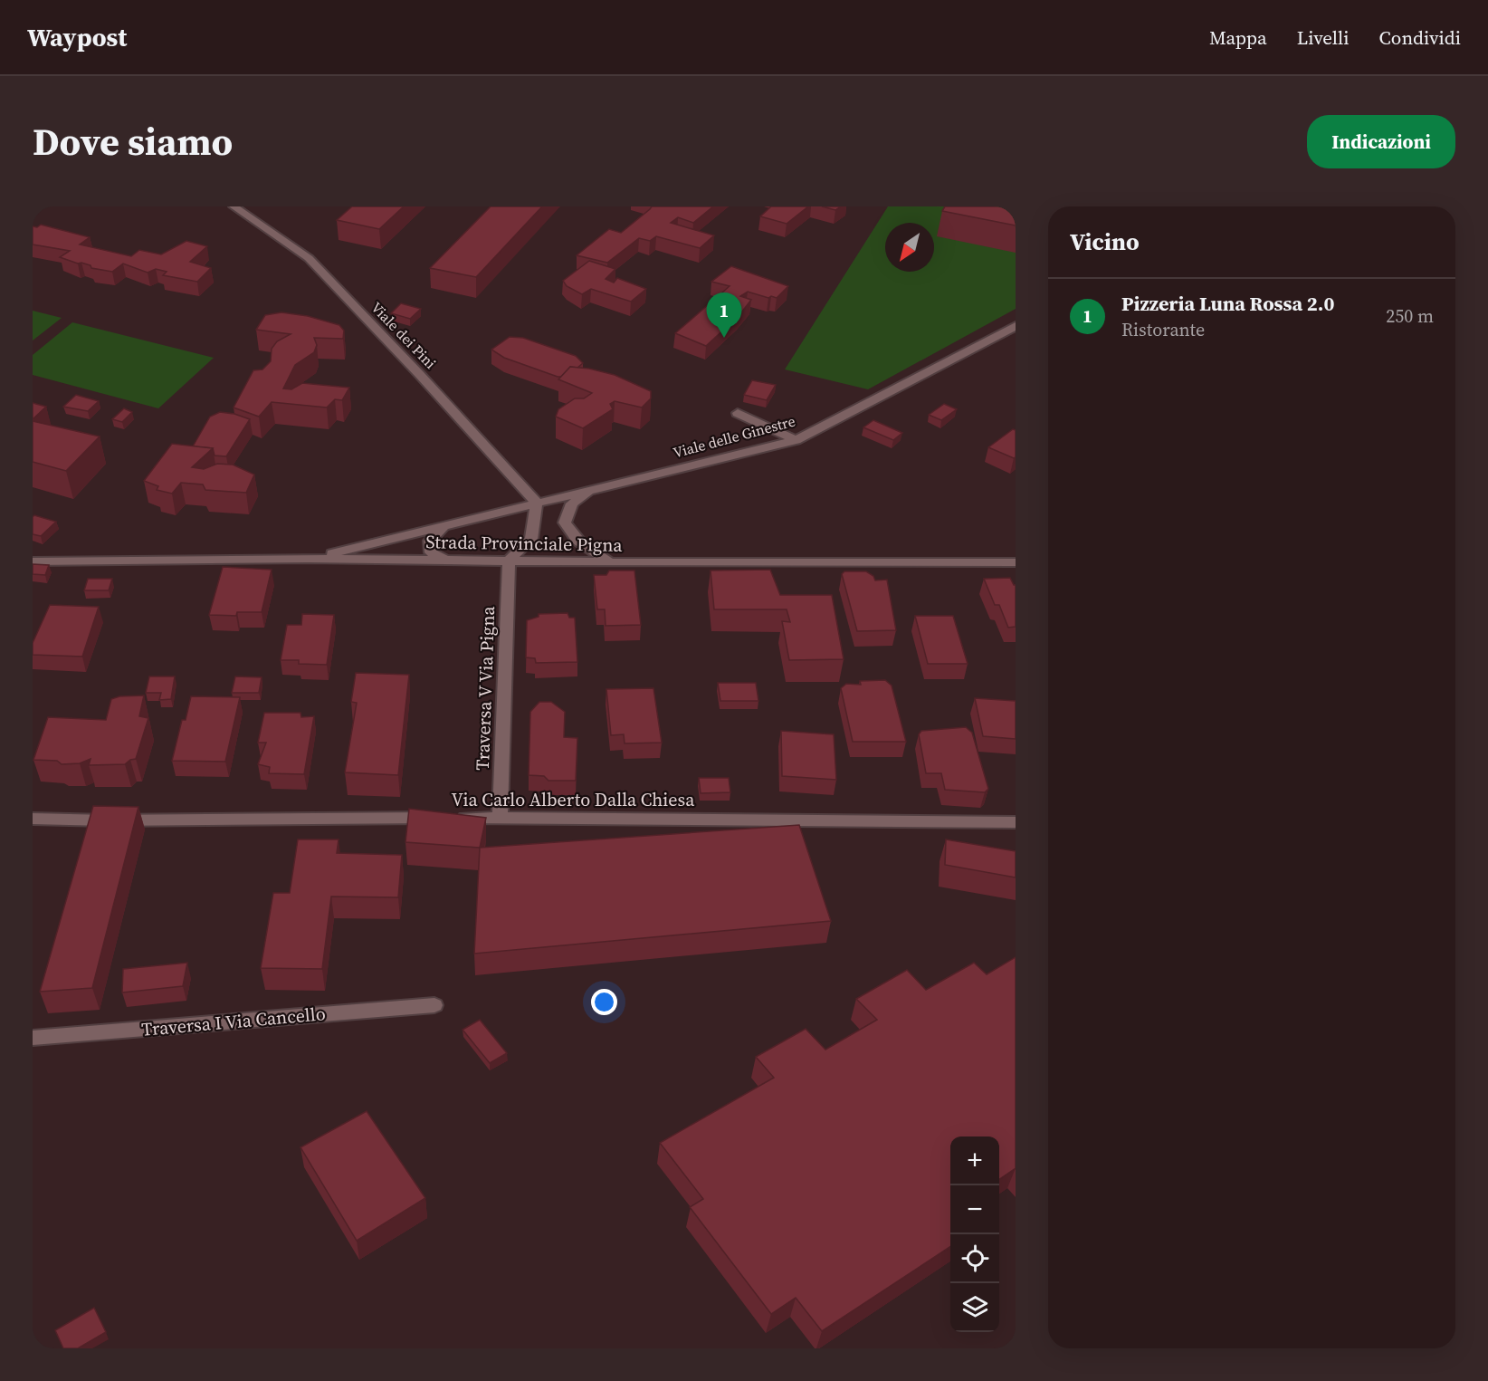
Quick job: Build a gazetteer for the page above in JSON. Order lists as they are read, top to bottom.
{
  "streets": {
    "street": [
      "Viale dei Pini",
      "Viale delle Ginestre",
      "Strada Provinciale Pigna",
      "Traversa V Via Pigna",
      "Via Carlo Alberto Dalla Chiesa",
      "Traversa I Via Cancello"
    ]
  },
  "crossings": [
    ["Viale dei Pini", "Viale delle Ginestre"],
    ["Viale delle Ginestre", "Strada Provinciale Pigna"],
    ["Strada Provinciale Pigna", "Traversa V Via Pigna"],
    ["Traversa V Via Pigna", "Via Carlo Alberto Dalla Chiesa"]
  ],
  "north": "bottom left",
  "page": {
    "header": "Waypost",
    "nav": ["Mappa", "Livelli", "Condividi"],
    "title": "Dove siamo",
    "buttons": "Indicazioni",
    "heading": "Vicino",
    "list": [
      {
        "mark": "1",
        "name": "Pizzeria Luna Rossa 2.0",
        "note": "Ristorante",
        "value": "250 m"
      }
    ],
    "pins": "1",
    "map_buttons": ["+", "−"]
  }
}
